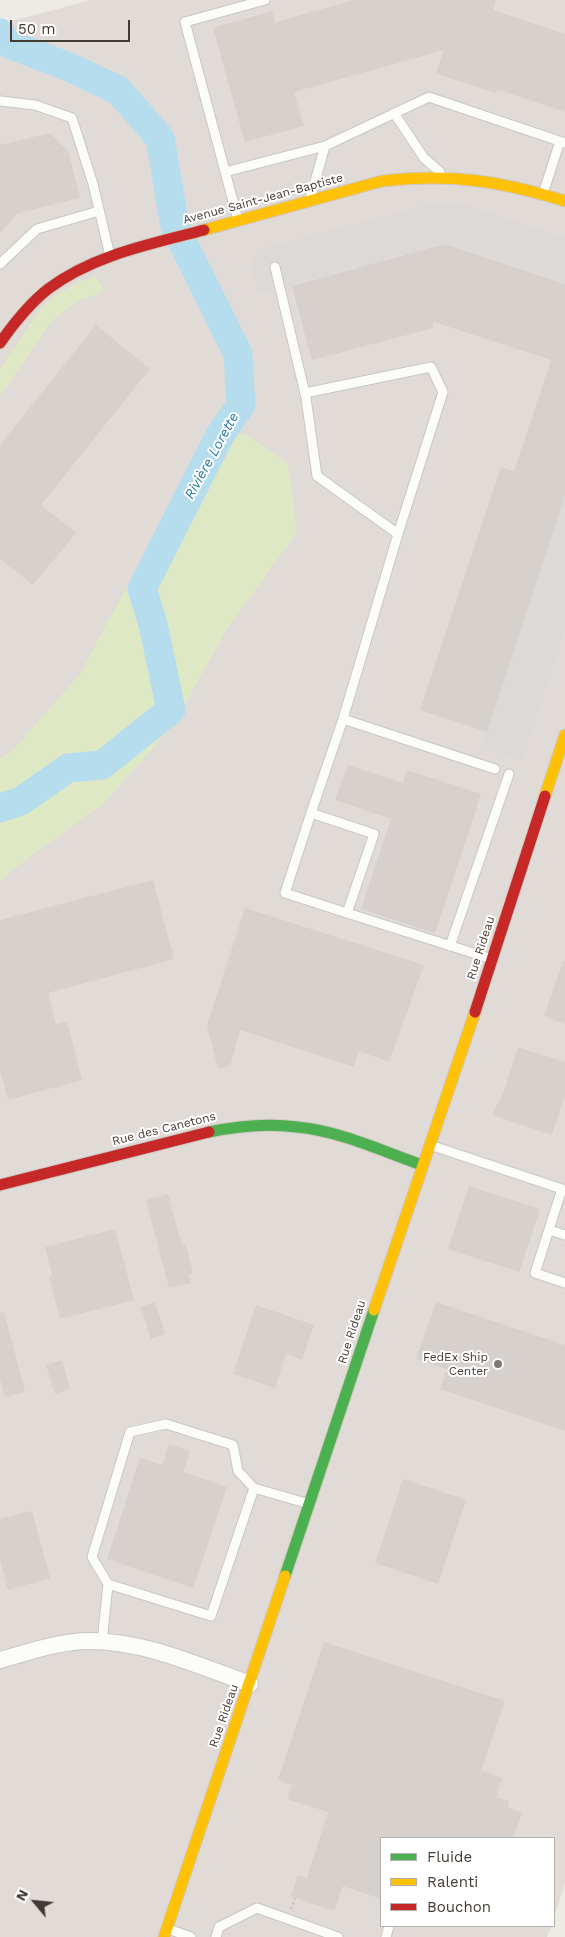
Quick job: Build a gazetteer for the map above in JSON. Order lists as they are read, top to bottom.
{
  "streets": {
    "street": ["Avenue Saint-Jean-Baptiste", "Rue Rideau", "Rue des Canetons"]
  },
  "crossings": [
    ["Rue Rideau", "Rue des Canetons"]
  ],
  "water": ["Rivière Lorette"],
  "places": ["FedEx Ship Center"],
  "legend": ["Fluide", "Ralenti", "Bouchon"],
  "scale_bar": "50 m",
  "north": "top left"
}
